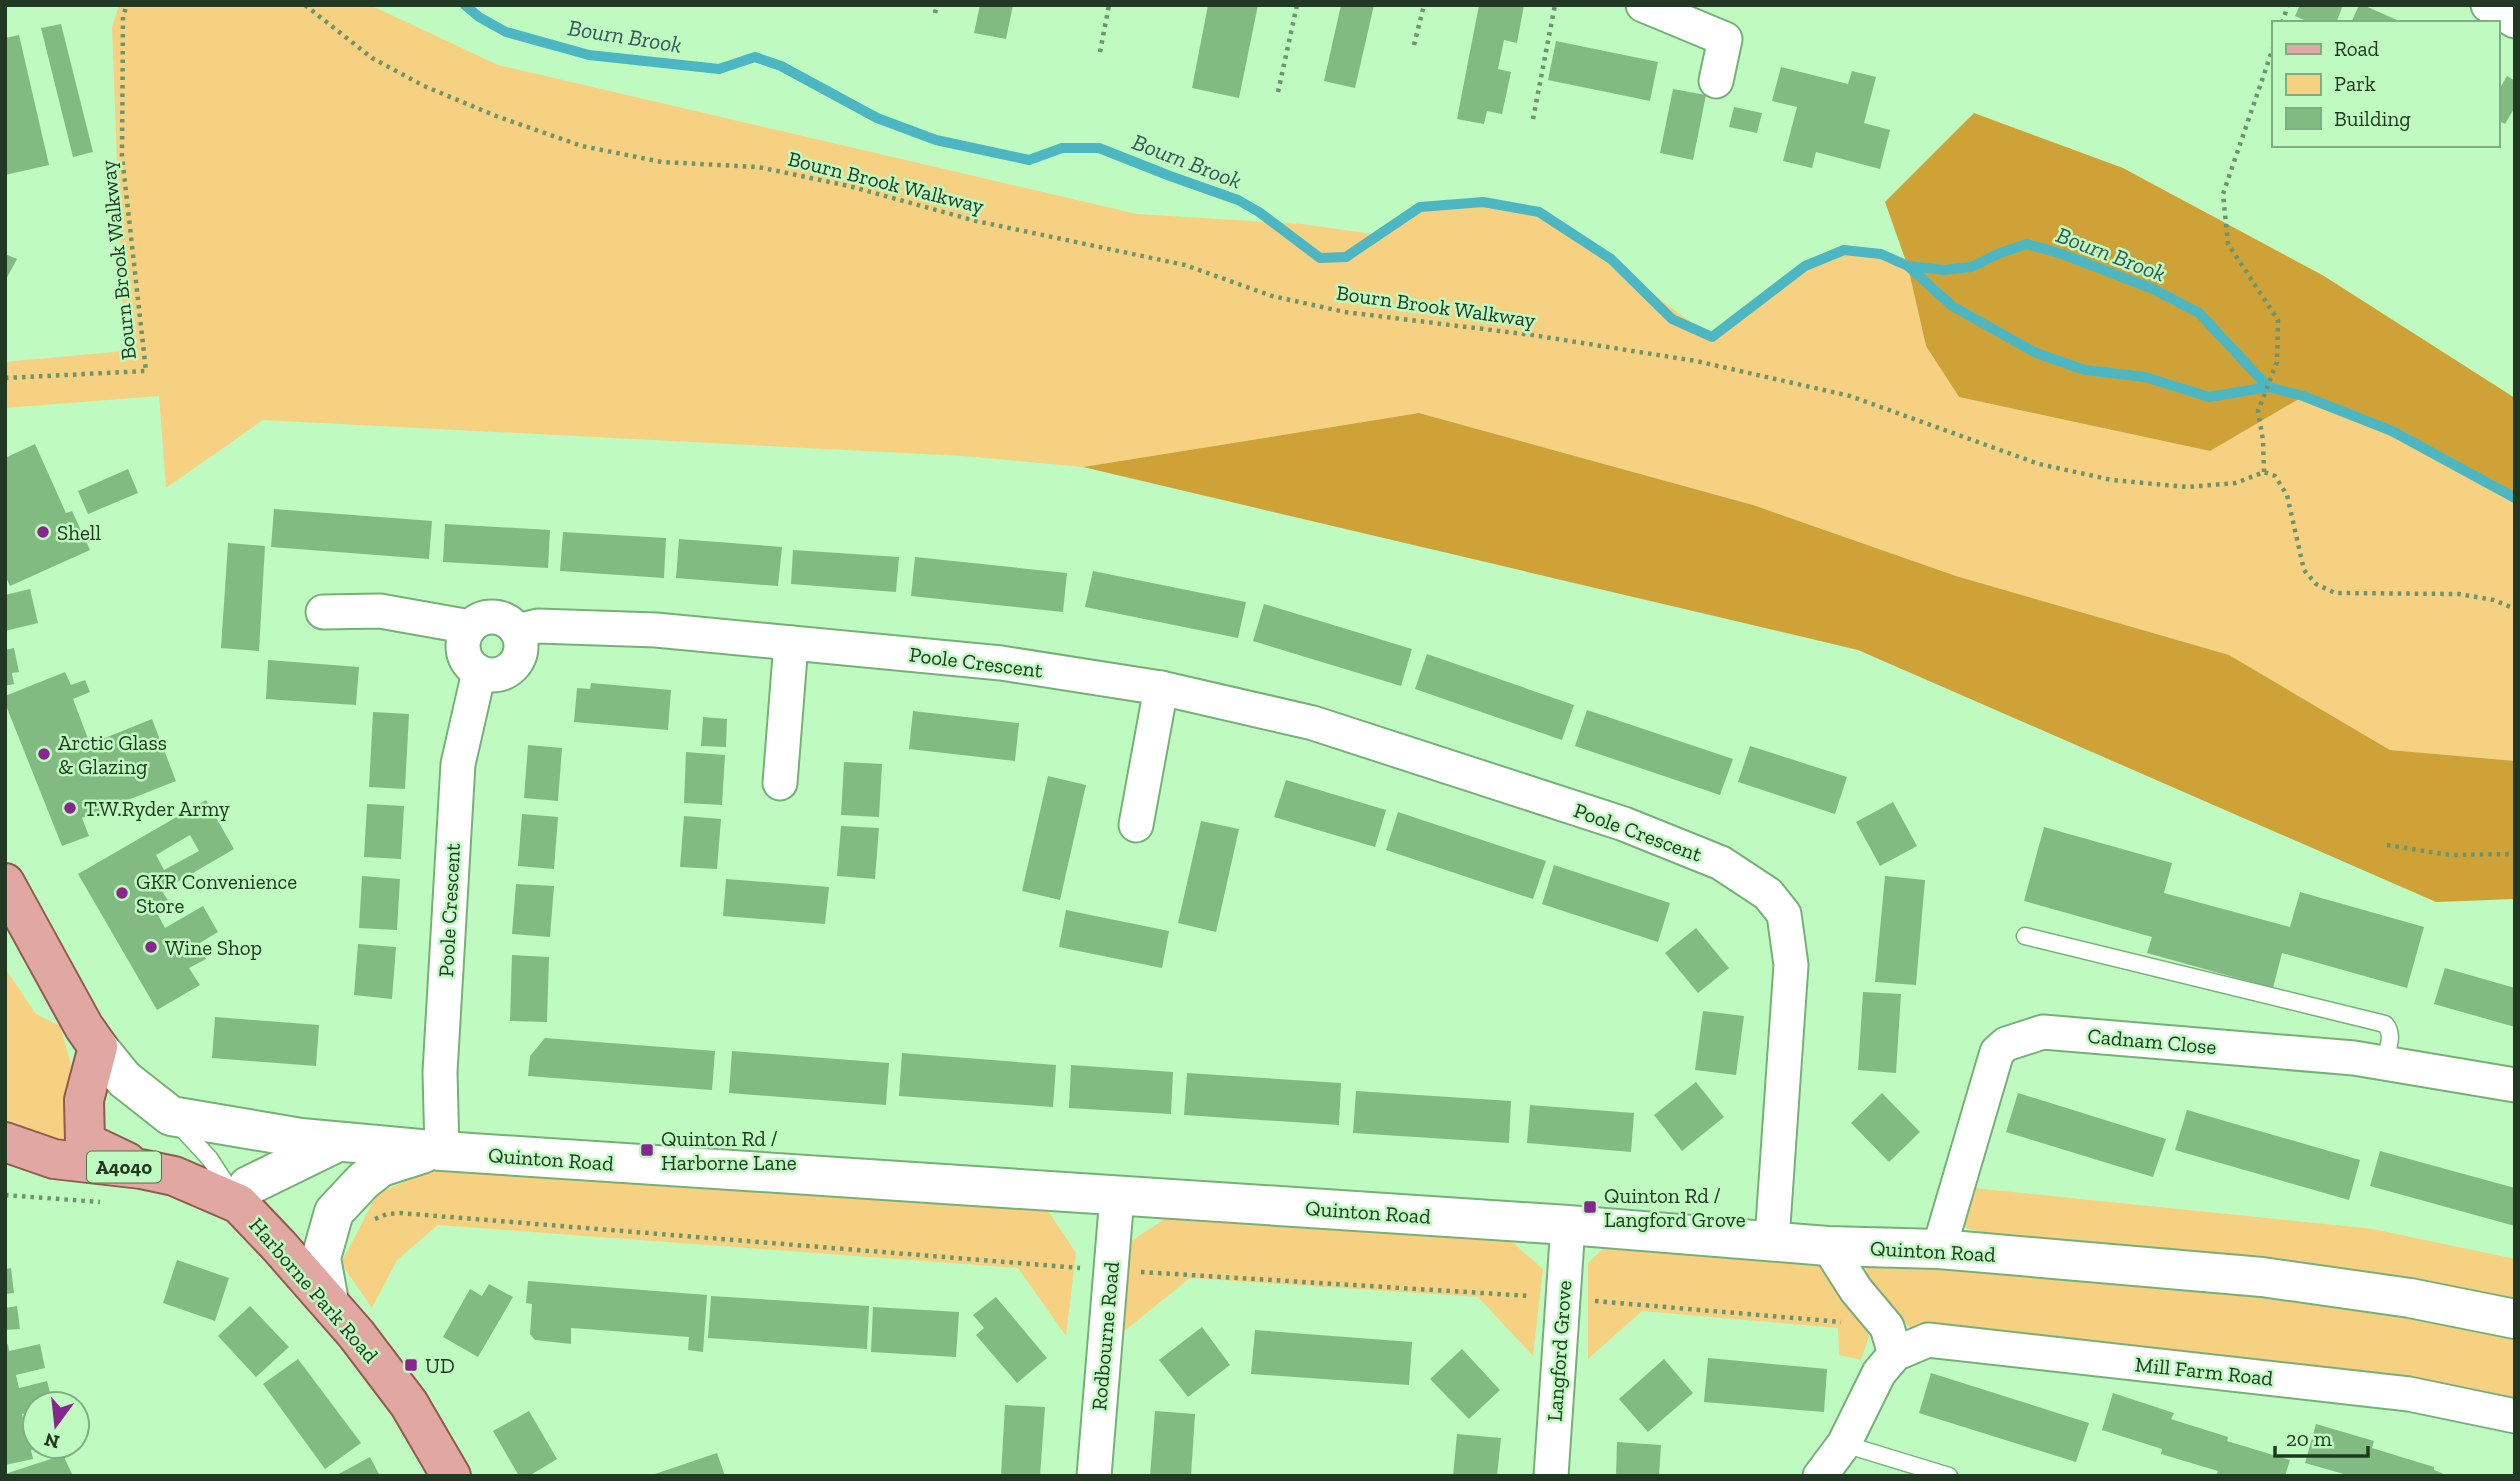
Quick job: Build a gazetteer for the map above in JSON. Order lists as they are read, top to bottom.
{
  "streets": {
    "main road": ["A4040", "Harborne Park Road"],
    "street": [
      "Poole Crescent",
      "Cadnam Close",
      "Quinton Road",
      "Rodbourne Road",
      "Langford Grove",
      "Mill Farm Road"
    ],
    "path": ["Bourn Brook Walkway"]
  },
  "crossings": [
    ["Poole Crescent", "Quinton Road"],
    ["Cadnam Close", "Quinton Road"],
    ["Quinton Road", "Rodbourne Road"],
    ["Quinton Road", "Langford Grove"]
  ],
  "water": ["Bourn Brook"],
  "places": {
    "other": [
      "Shell",
      "Arctic Glass & Glazing",
      "T.W.Ryder Army",
      "GKR Convenience Store",
      "Wine Shop"
    ],
    "transit": ["Quinton Rd / Harborne Lane", "Quinton Rd / Langford Grove", "UD"]
  },
  "legend": ["Road", "Park", "Building"],
  "scale_bar": "20 m",
  "north": "bottom"
}
